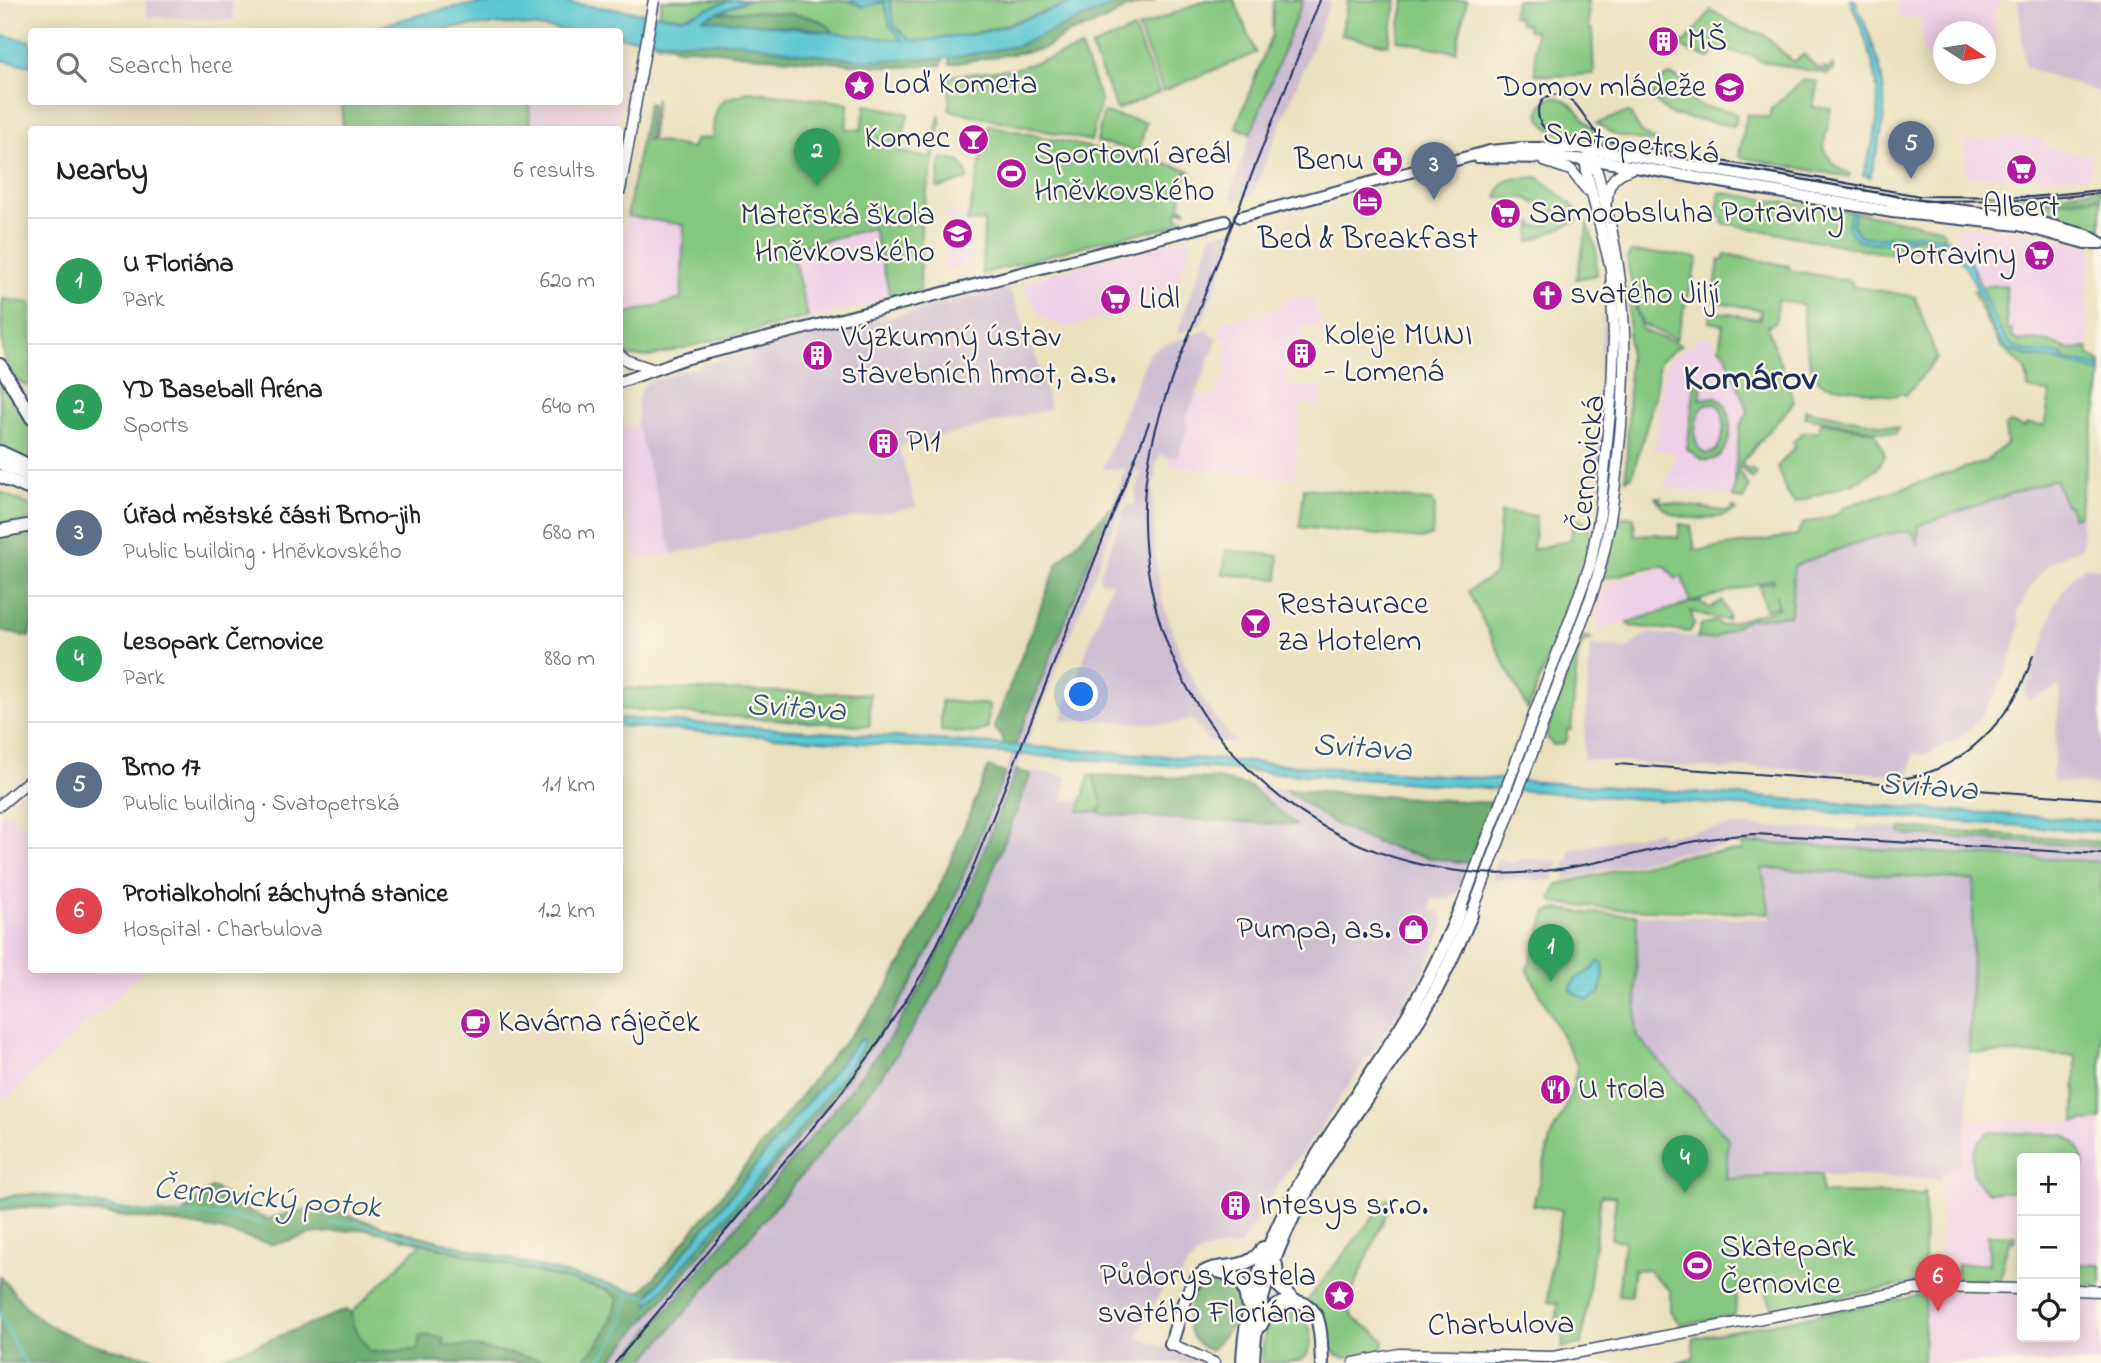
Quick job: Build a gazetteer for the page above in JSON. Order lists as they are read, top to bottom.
{
  "streets": {
    "main road": ["Svatopetrská", "Černovická", "Charbulova"]
  },
  "districts": ["Komárov"],
  "water": ["Svitava", "Černovický potok"],
  "places": {
    "building": [
      "MŠ",
      "Koleje MUNI - Lomená",
      "Výzkumný ústav stavebních hmot, a.s.",
      "PI1",
      "Intesys s.r.o."
    ],
    "place": ["Loď Kometa", "Půdorys kostela svatého Floriána"],
    "school or university": ["Domov mládeže", "Mateřská škola Hněvkovského"],
    "bar": ["Komec", "Restaurace za Hotelem"],
    "pharmacy": ["Benu"],
    "supermarket": [
      "Albert",
      "Samoobsluha Potraviny",
      "Potraviny",
      "Lidl"
    ],
    "sports": ["Sportovní areál Hněvkovského", "Skatepark Černovice"],
    "hotel": ["Bed & Breakfast"],
    "church": ["svatého Jiljí"],
    "shop": ["Pumpa, a.s."],
    "cafe": ["Kavárna ráječek"],
    "restaurant": ["U trola"]
  },
  "north": "right",
  "page": {
    "search": "Search here",
    "pins": [
      "5",
      "2",
      "3",
      "1",
      "4",
      "6"
    ],
    "heading": ["Nearby", "6 results"],
    "list": [
      {
        "mark": "1",
        "name": "U Floriána",
        "note": "Park",
        "value": "620 m"
      },
      {
        "mark": "2",
        "name": "YD Baseball Aréna",
        "note": "Sports",
        "value": "640 m"
      },
      {
        "mark": "3",
        "name": "Úřad městské části Brno-jih",
        "note": "Public building · Hněvkovského",
        "value": "680 m"
      },
      {
        "mark": "4",
        "name": "Lesopark Černovice",
        "note": "Park",
        "value": "880 m"
      },
      {
        "mark": "5",
        "name": "Brno 17",
        "note": "Public building · Svatopetrská",
        "value": "1.1 km"
      },
      {
        "mark": "6",
        "name": "Protialkoholní záchytná stanice",
        "note": "Hospital · Charbulova",
        "value": "1.2 km"
      }
    ],
    "map_buttons": ["+", "−"]
  }
}
